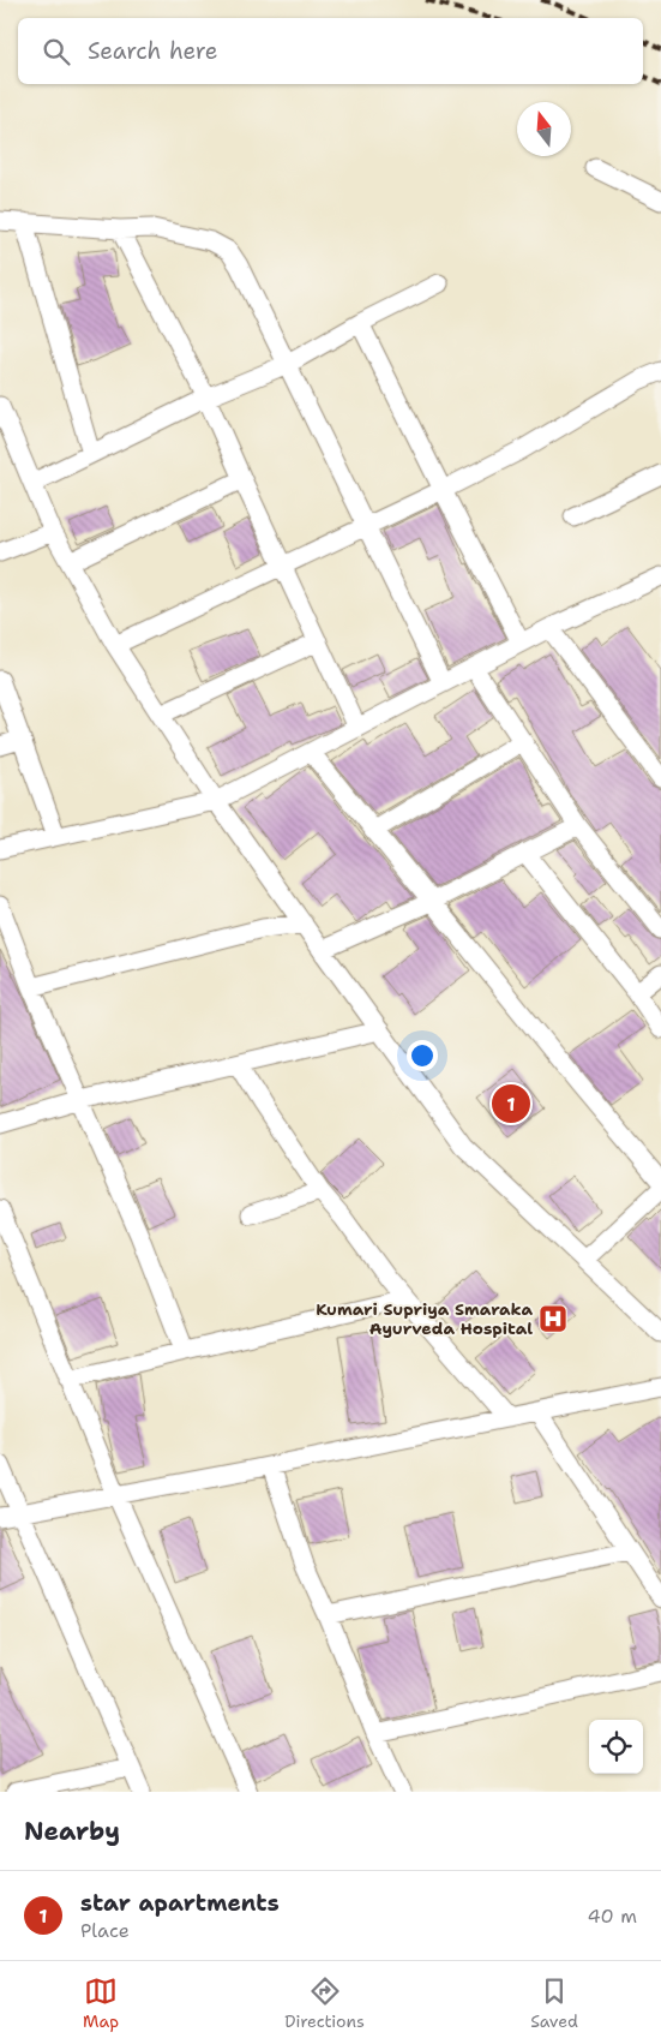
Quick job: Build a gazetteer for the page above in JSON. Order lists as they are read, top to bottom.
{
  "places": {
    "hospital": ["Kumari Supriya Smaraka Ayurveda Hospital"]
  },
  "north": "top",
  "page": {
    "search": "Search here",
    "pins": "1",
    "heading": "Nearby",
    "list": [
      {
        "mark": "1",
        "name": "star apartments",
        "note": "Place",
        "value": "40 m"
      }
    ],
    "nav": ["Map", "Directions", "Saved"]
  }
}
